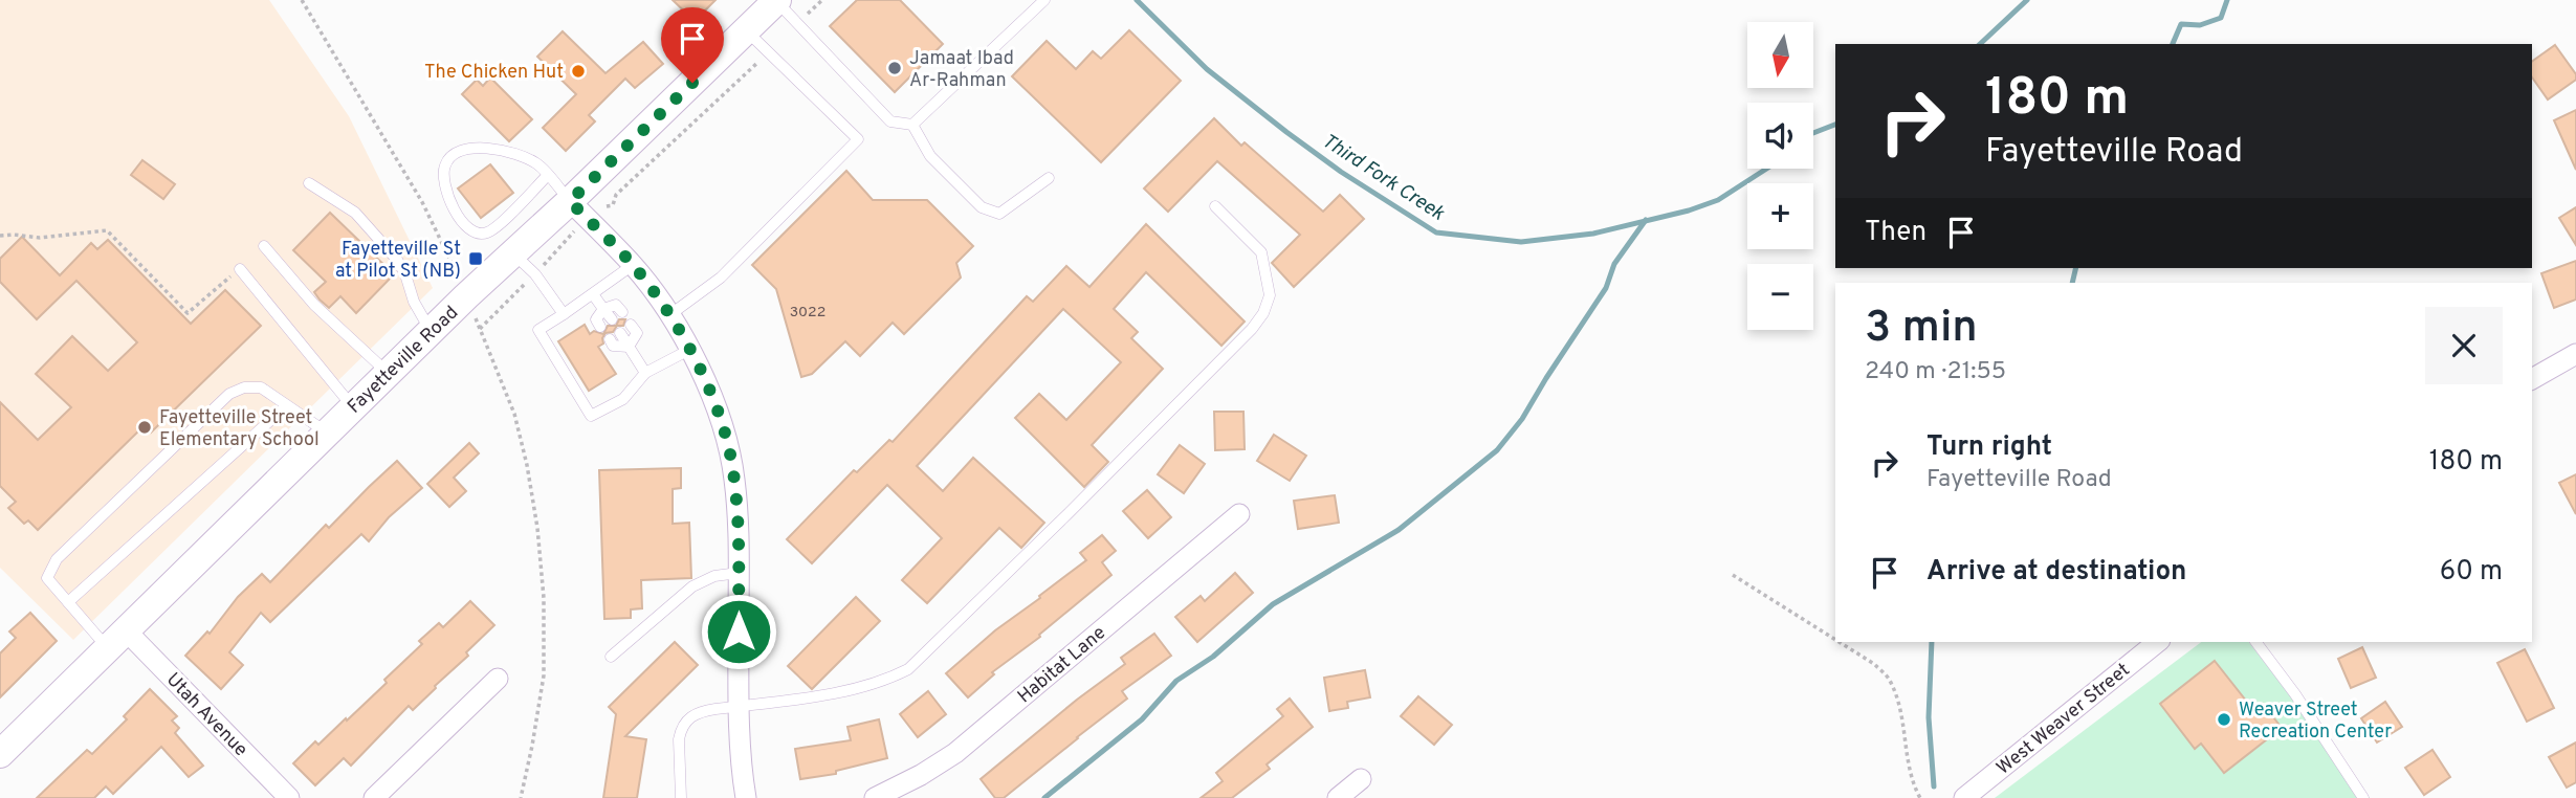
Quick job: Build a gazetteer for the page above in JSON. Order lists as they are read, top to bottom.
{
  "streets": {
    "main road": ["Fayetteville Road"],
    "street": ["Habitat Lane", "Utah Avenue", "West Weaver Street"]
  },
  "crossings": [
    ["Fayetteville Road", "Utah Avenue"]
  ],
  "water": ["Third Fork Creek"],
  "places": {
    "other": [
      "Jamaat Ibad Ar-Rahman",
      "The Chicken Hut",
      "Fayetteville Street Elementary School",
      "Weaver Street Recreation Center"
    ],
    "transit": ["Fayetteville St at Pilot St (NB)"]
  },
  "house_numbers": ["3022"],
  "north": "bottom",
  "page": {
    "map_buttons": ["+", "−"],
    "turn": ["180 m", "Fayetteville Road"],
    "then": "Then",
    "heading": ["3 min", "240 m · 21:55"],
    "list": [
      {
        "name": "Turn right",
        "note": "Fayetteville Road",
        "value": "180 m"
      },
      {
        "name": "Arrive at destination",
        "value": "60 m"
      }
    ]
  }
}
